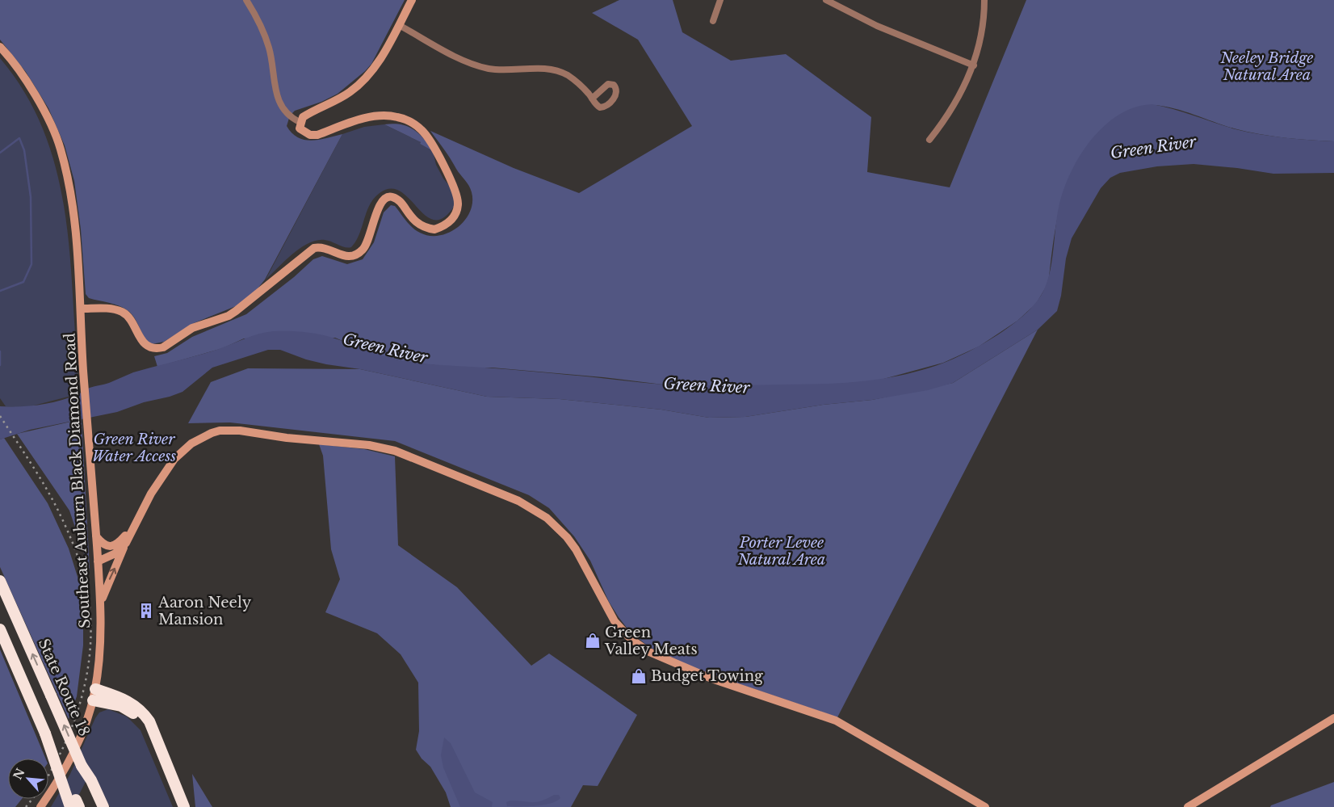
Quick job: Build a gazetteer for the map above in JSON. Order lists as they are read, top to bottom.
{
  "streets": {
    "highway": ["State Route 18"],
    "street": ["Southeast Auburn Black Diamond Road"]
  },
  "water": ["Green River"],
  "parks": ["Neeley Bridge Natural Area", "Green River Water Access", "Porter Levee Natural Area"],
  "places": {
    "building": ["Aaron Neely Mansion"],
    "shop": ["Green Valley Meats", "Budget Towing"]
  },
  "north": "top left"
}
